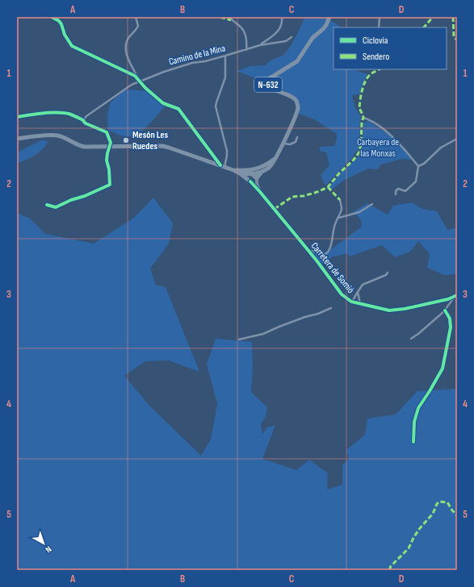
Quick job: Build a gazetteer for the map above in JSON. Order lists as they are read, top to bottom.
{
  "streets": {
    "highway": ["N-632"],
    "street": ["Camino de la Mina", "Carretera de Somió"]
  },
  "parks": ["Carbayera de las Monxas"],
  "places": ["Mesón Les Ruedes"],
  "legend": ["Ciclovía", "Sendero"],
  "north": "bottom right",
  "grid": {
    "columns": [
      "A",
      "B",
      "C",
      "D"
    ],
    "rows": [
      "1",
      "2",
      "3",
      "4",
      "5"
    ]
  }
}
